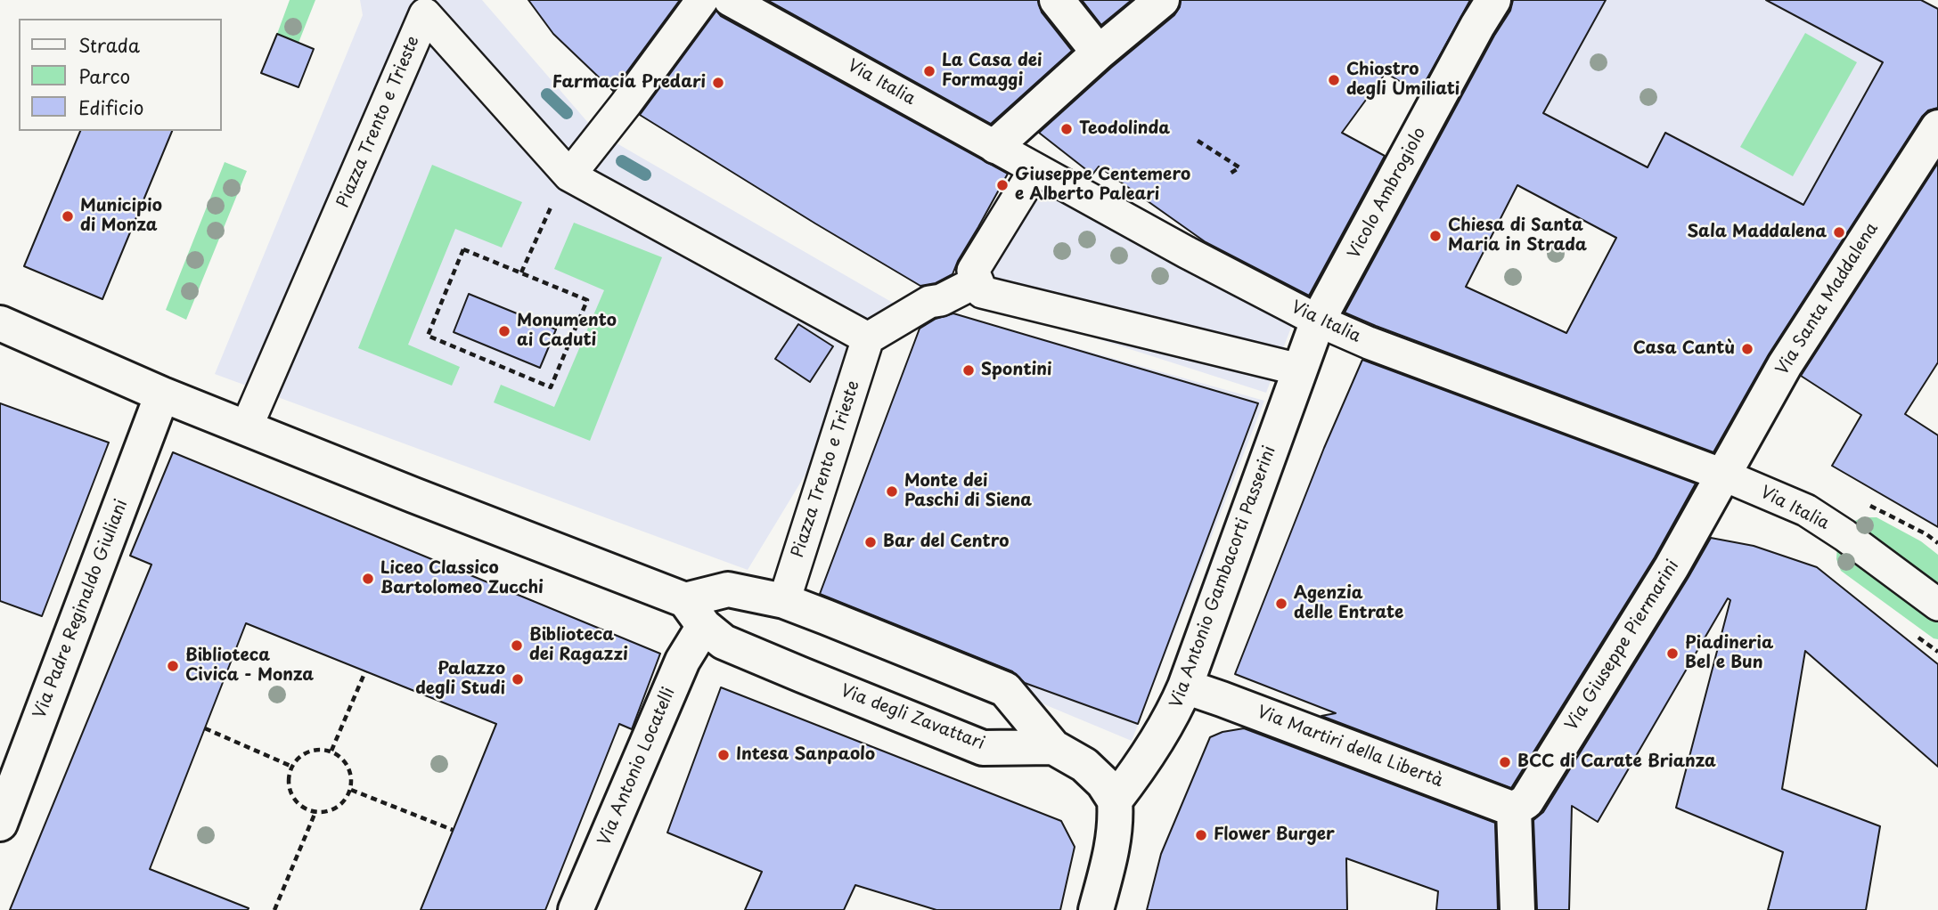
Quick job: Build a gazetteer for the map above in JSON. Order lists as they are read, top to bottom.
{
  "streets": {
    "street": [
      "Via Italia",
      "Piazza Trento e Trieste",
      "Vicolo Ambrogiolo",
      "Via Santa Maddalena",
      "Via Antonio Gambacorti Passerini",
      "Via Padre Reginaldo Giuliani",
      "Via Giuseppe Piermarini",
      "Via degli Zavattari",
      "Via Martiri della Libertà",
      "Via Antonio Locatelli"
    ]
  },
  "crossings": [
    ["Via Italia", "Vicolo Ambrogiolo"],
    ["Via Italia", "Via Santa Maddalena"],
    ["Via Italia", "Via Giuseppe Piermarini"],
    ["Vicolo Ambrogiolo", "Via Antonio Gambacorti Passerini"],
    ["Via Santa Maddalena", "Via Giuseppe Piermarini"],
    ["Via Antonio Gambacorti Passerini", "Via Martiri della Libertà"],
    ["Via Giuseppe Piermarini", "Via Martiri della Libertà"],
    ["Via degli Zavattari", "Via Antonio Locatelli"]
  ],
  "places": [
    "La Casa dei Formaggi",
    "Chiostro degli Umiliati",
    "Farmacia Predari",
    "Teodolinda",
    "Giuseppe Centemero e Alberto Paleari",
    "Municipio di Monza",
    "Sala Maddalena",
    "Chiesa di Santa Maria in Strada",
    "Monumento ai Caduti",
    "Casa Cantù",
    "Spontini",
    "Monte dei Paschi di Siena",
    "Bar del Centro",
    "Liceo Classico Bartolomeo Zucchi",
    "Agenzia delle Entrate",
    "Biblioteca dei Ragazzi",
    "Piadineria Bel e Bun",
    "Biblioteca Civica - Monza",
    "Palazzo degli Studi",
    "Intesa Sanpaolo",
    "BCC di Carate Brianza",
    "Flower Burger"
  ],
  "legend": ["Strada", "Parco", "Edificio"]
}
